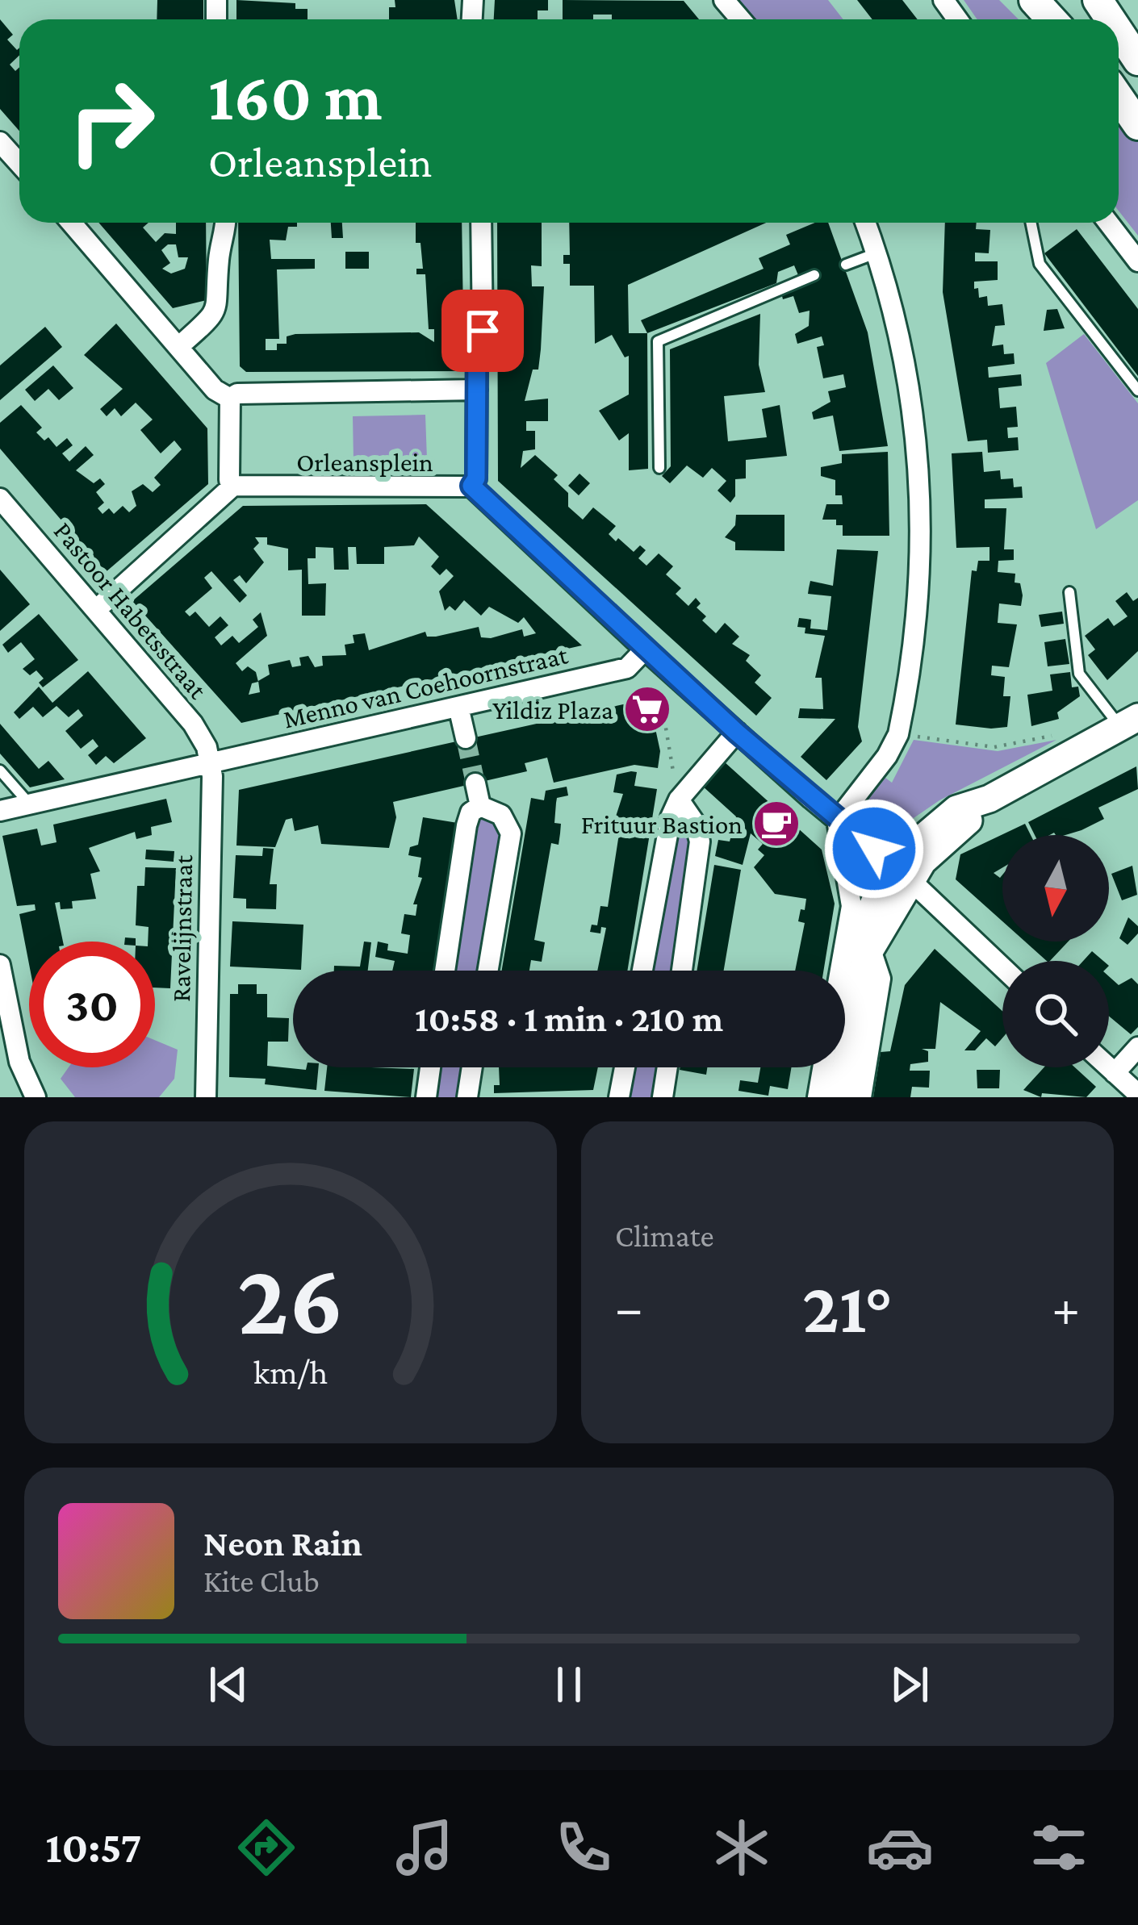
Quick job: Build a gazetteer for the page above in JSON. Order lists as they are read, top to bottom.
{
  "streets": {
    "street": [
      "Orleansplein",
      "Pastoor Habetsstraat",
      "Menno van Coehoornstraat",
      "Ravelijnstraat"
    ]
  },
  "crossings": [
    ["Pastoor Habetsstraat", "Menno van Coehoornstraat"],
    ["Pastoor Habetsstraat", "Ravelijnstraat"],
    ["Menno van Coehoornstraat", "Ravelijnstraat"]
  ],
  "places": {
    "supermarket": ["Yildiz Plaza"],
    "cafe": ["Frituur Bastion"]
  },
  "north": "bottom",
  "page": {
    "turn": ["160 m", "Orleansplein"],
    "limit": "30",
    "trip": "10:58 · 1 min · 210 m",
    "tile": "Climate",
    "heat": ["−", "21°", "+"],
    "song": ["Neon Rain", "Kite Club"],
    "tabs": "10:57",
    "gauge": ["26", "km/h"]
  }
}
